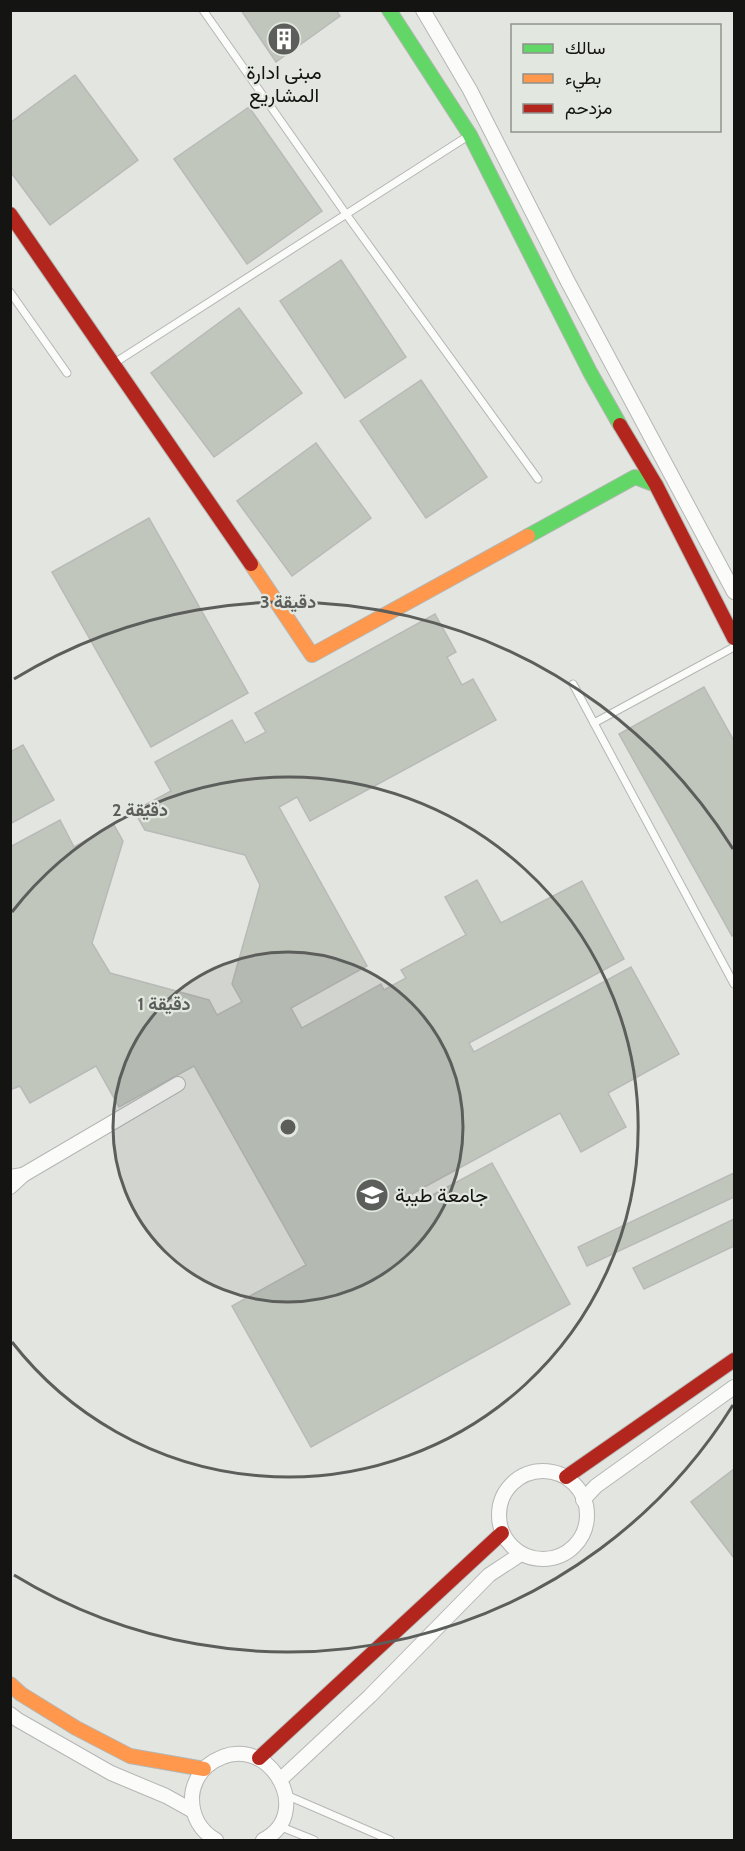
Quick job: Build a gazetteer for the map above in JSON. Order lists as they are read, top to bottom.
{
  "places": {
    "building": ["مبنى ادارة المشاريع"],
    "school or university": ["جامعة طيبة"]
  },
  "legend": ["سالك", "بطيء", "مزدحم"],
  "rings": ["3 دقيقة", "2 دقيقة", "1 دقيقة"]
}
